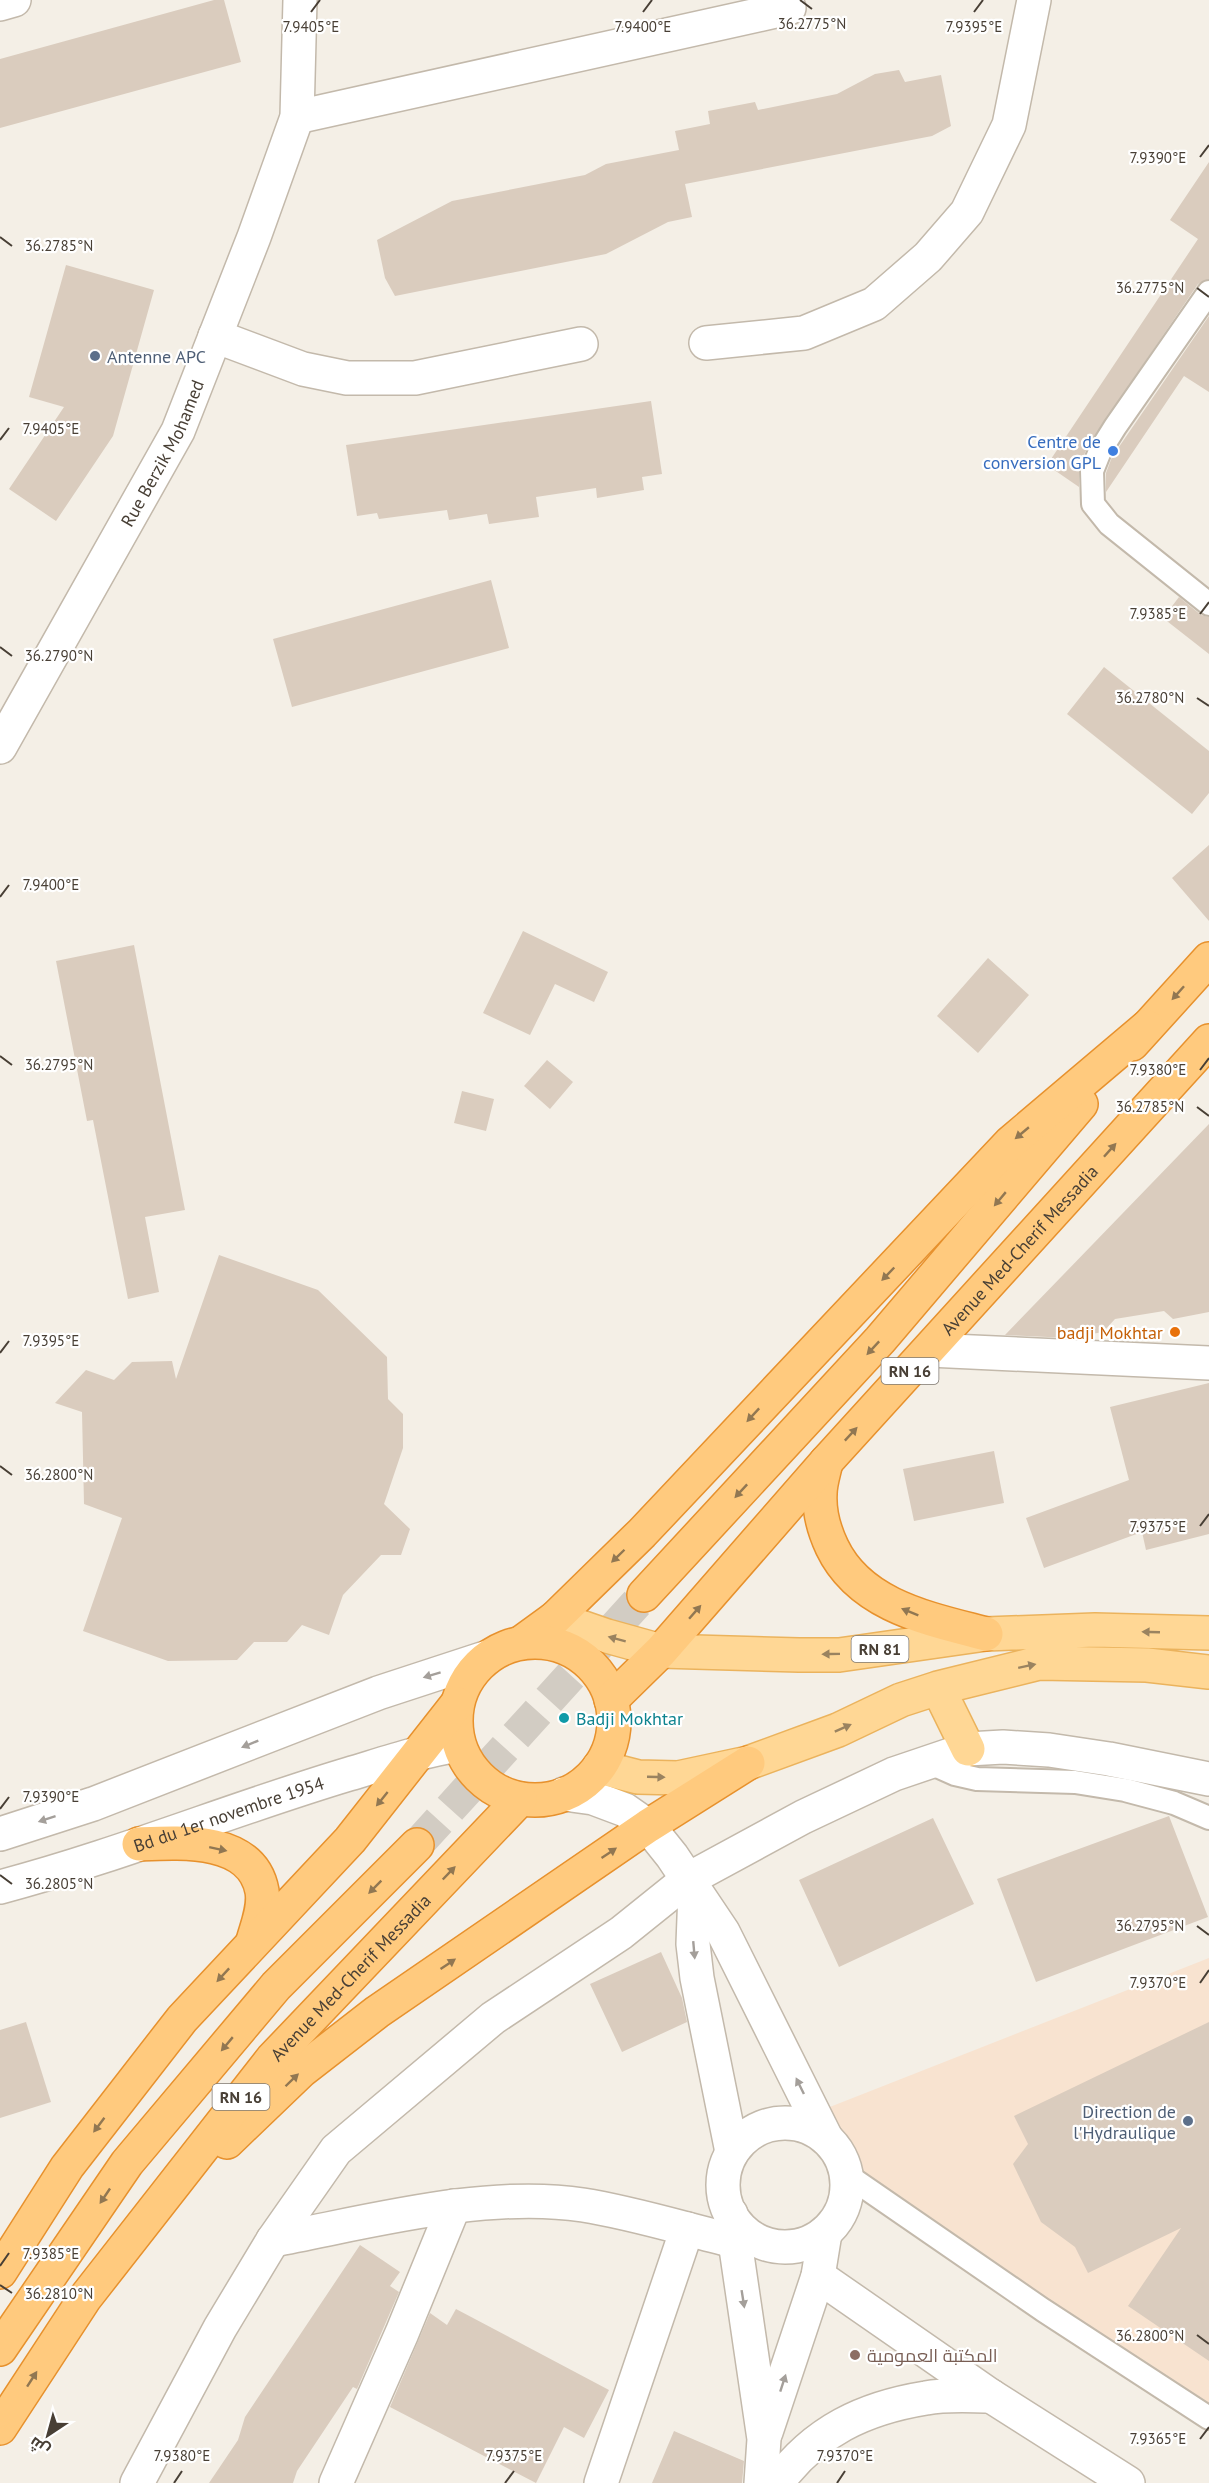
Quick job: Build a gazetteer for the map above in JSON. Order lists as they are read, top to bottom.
{
  "streets": {
    "highway": ["Avenue Med-Cherif Messadia", "RN 16"],
    "main road": ["RN 81"],
    "street": ["Rue Berzik Mohamed", "Bd du 1er novembre 1954"]
  },
  "crossings": [
    ["Avenue Med-Cherif Messadia", "RN 81"],
    ["Avenue Med-Cherif Messadia", "Bd du 1er novembre 1954"]
  ],
  "places": [
    "Antenne APC",
    "Centre de conversion GPL",
    "badji Mokhtar",
    "Badji Mokhtar",
    "Direction de l'Hydraulique",
    "المكتبة العمومية"
  ],
  "north": "bottom left",
  "coordinates": [
    "36.2775°N",
    "7.9400°E",
    "7.9395°E",
    "7.9405°E",
    "7.9390°E",
    "36.2785°N",
    "7.9385°E",
    "36.2790°N",
    "36.2780°N",
    "36.2795°N",
    "7.9380°E",
    "36.2800°N",
    "7.9375°E",
    "36.2805°N",
    "7.9370°E",
    "36.2810°N",
    "7.9365°E"
  ]
}
